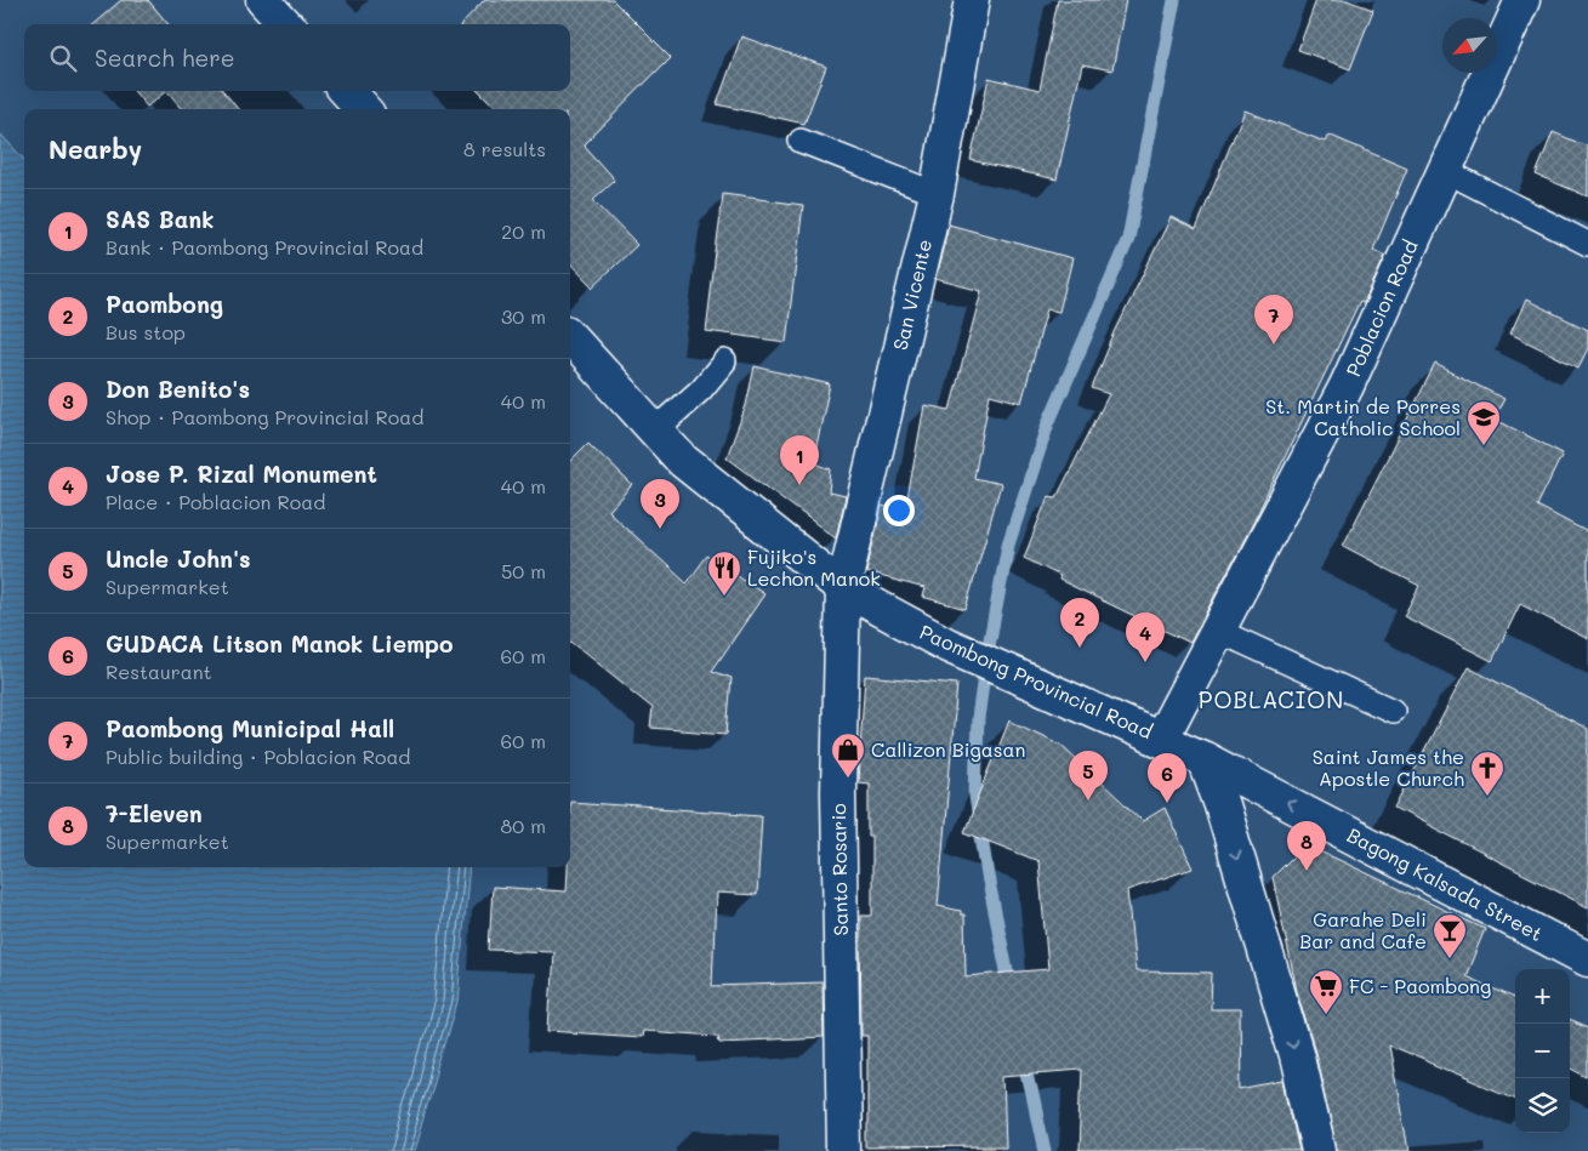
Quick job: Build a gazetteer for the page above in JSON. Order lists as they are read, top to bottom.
{
  "streets": {
    "street": [
      "San Vicente",
      "Poblacion Road",
      "Paombong Provincial Road",
      "Santo Rosario",
      "Bagong Kalsada Street"
    ]
  },
  "crossings": [
    ["San Vicente", "Paombong Provincial Road"],
    ["San Vicente", "Santo Rosario"],
    ["Poblacion Road", "Paombong Provincial Road"],
    ["Paombong Provincial Road", "Santo Rosario"],
    ["Paombong Provincial Road", "Bagong Kalsada Street"]
  ],
  "one_way": ["Bagong Kalsada Street"],
  "districts": ["POBLACION"],
  "places": {
    "school or university": ["St. Martin de Porres Catholic School"],
    "restaurant": ["Fujiko's Lechon Manok"],
    "shop": ["Callizon Bigasan"],
    "church": ["Saint James the Apostle Church"],
    "bar": ["Garahe Deli Bar and Cafe"],
    "supermarket": ["FC - Paombong"]
  },
  "north": "bottom left",
  "page": {
    "search": "Search here",
    "heading": ["Nearby", "8 results"],
    "list": [
      {
        "mark": "1",
        "name": "SAS Bank",
        "note": "Bank · Paombong Provincial Road",
        "value": "20 m"
      },
      {
        "mark": "2",
        "name": "Paombong",
        "note": "Bus stop",
        "value": "30 m"
      },
      {
        "mark": "3",
        "name": "Don Benito's",
        "note": "Shop · Paombong Provincial Road",
        "value": "40 m"
      },
      {
        "mark": "4",
        "name": "Jose P. Rizal Monument",
        "note": "Place · Poblacion Road",
        "value": "40 m"
      },
      {
        "mark": "5",
        "name": "Uncle John's",
        "note": "Supermarket",
        "value": "50 m"
      },
      {
        "mark": "6",
        "name": "GUDACA Litson Manok Liempo",
        "note": "Restaurant",
        "value": "60 m"
      },
      {
        "mark": "7",
        "name": "Paombong Municipal Hall",
        "note": "Public building · Poblacion Road",
        "value": "60 m"
      },
      {
        "mark": "8",
        "name": "7-Eleven",
        "note": "Supermarket",
        "value": "80 m"
      }
    ],
    "pins": [
      "7",
      "1",
      "3",
      "2",
      "4",
      "5",
      "6",
      "8"
    ],
    "map_buttons": ["+", "−"]
  }
}
